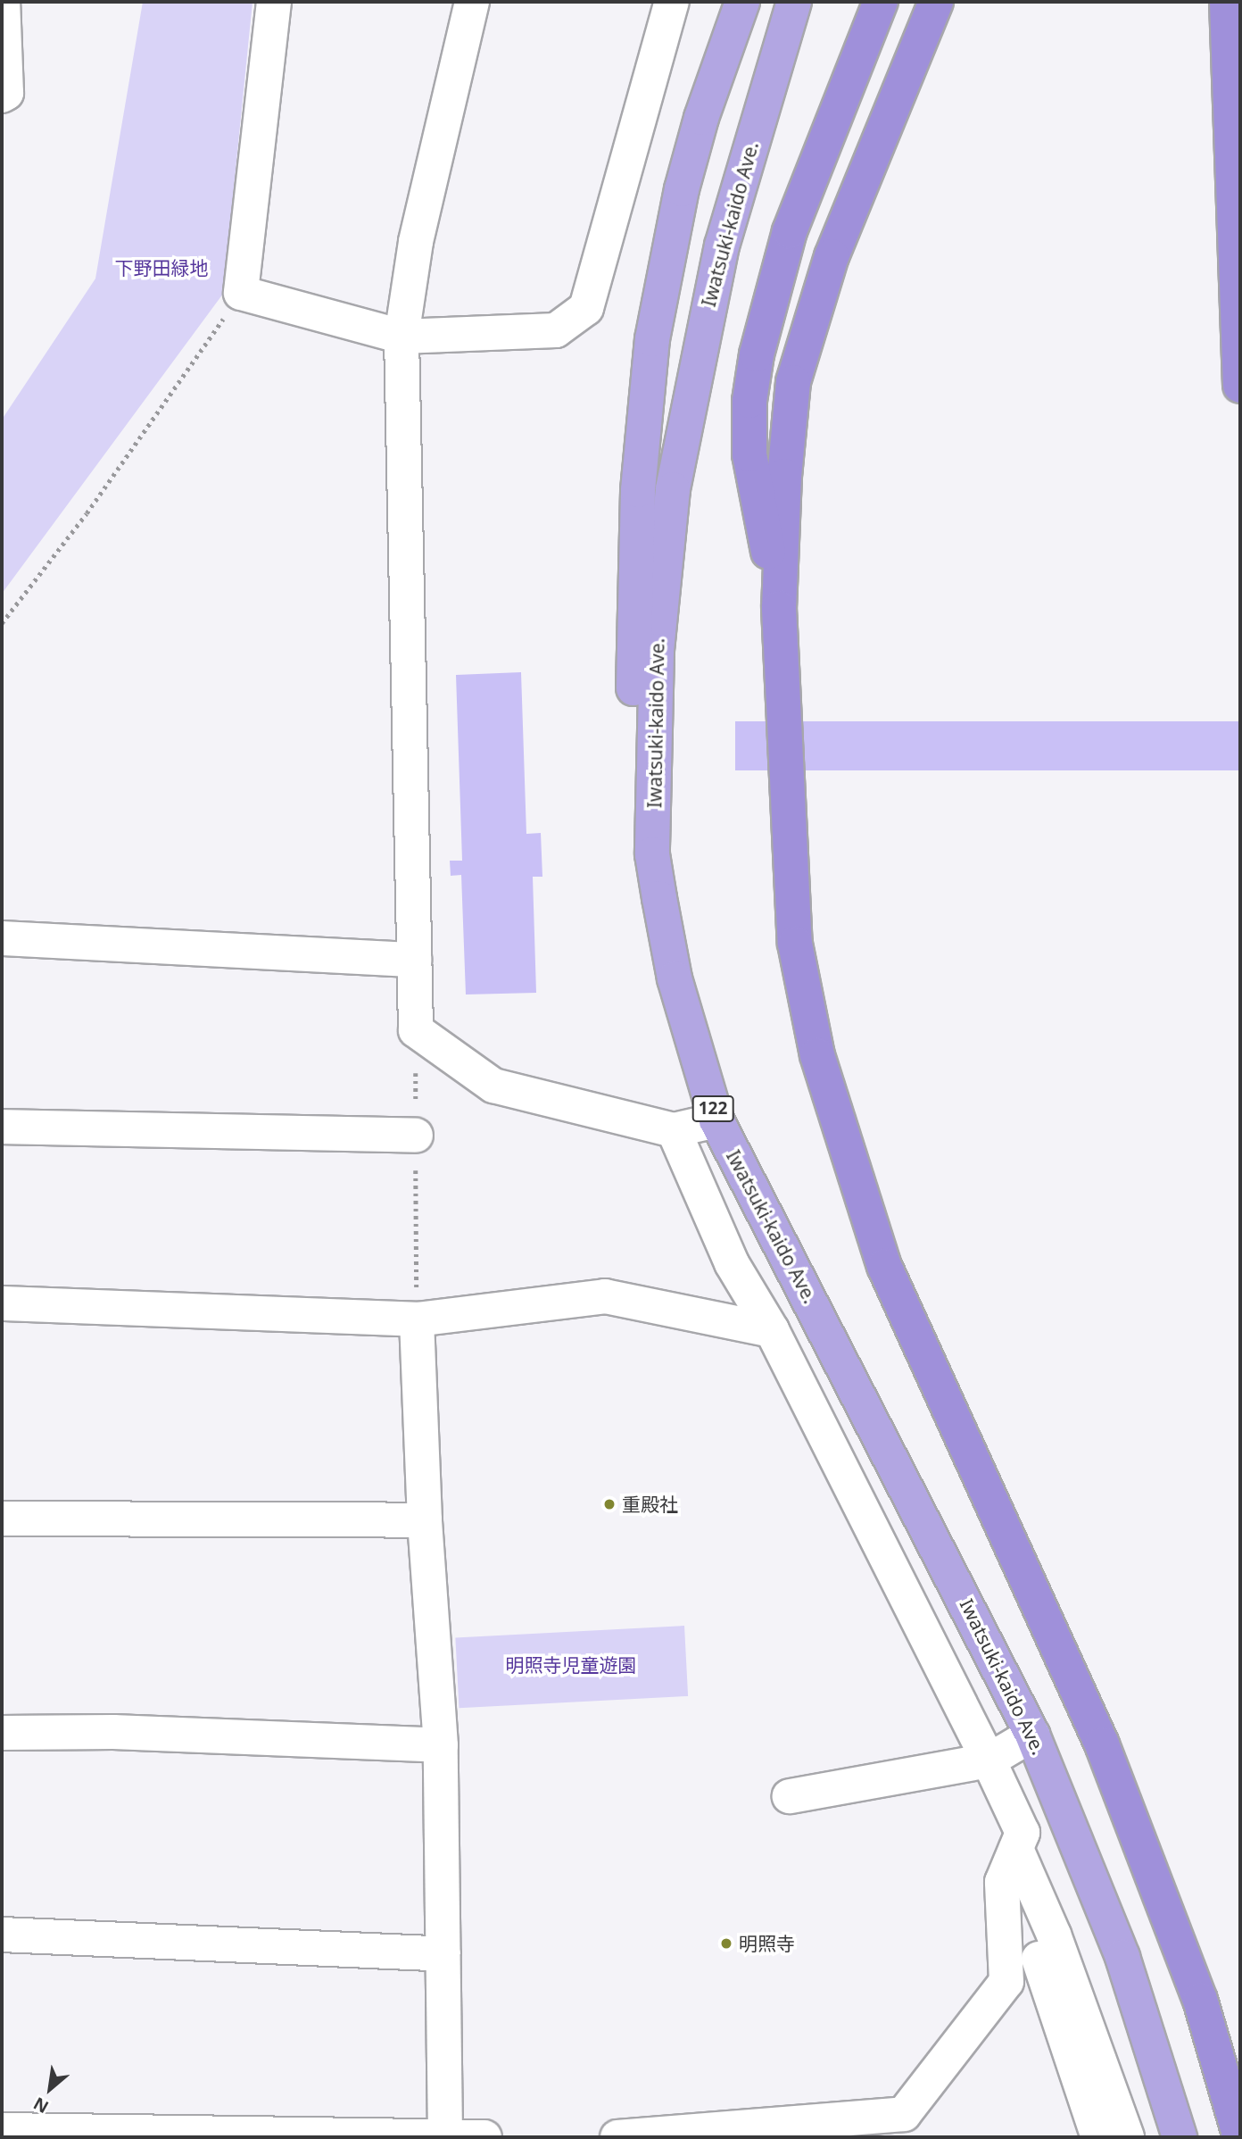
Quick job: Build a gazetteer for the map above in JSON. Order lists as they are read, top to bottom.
{
  "streets": {
    "highway": ["Iwatsuki-kaido Ave.", "122"]
  },
  "parks": ["下野田緑地", "明照寺児童遊園"],
  "places": ["重殿社", "明照寺"],
  "north": "bottom left"
}
